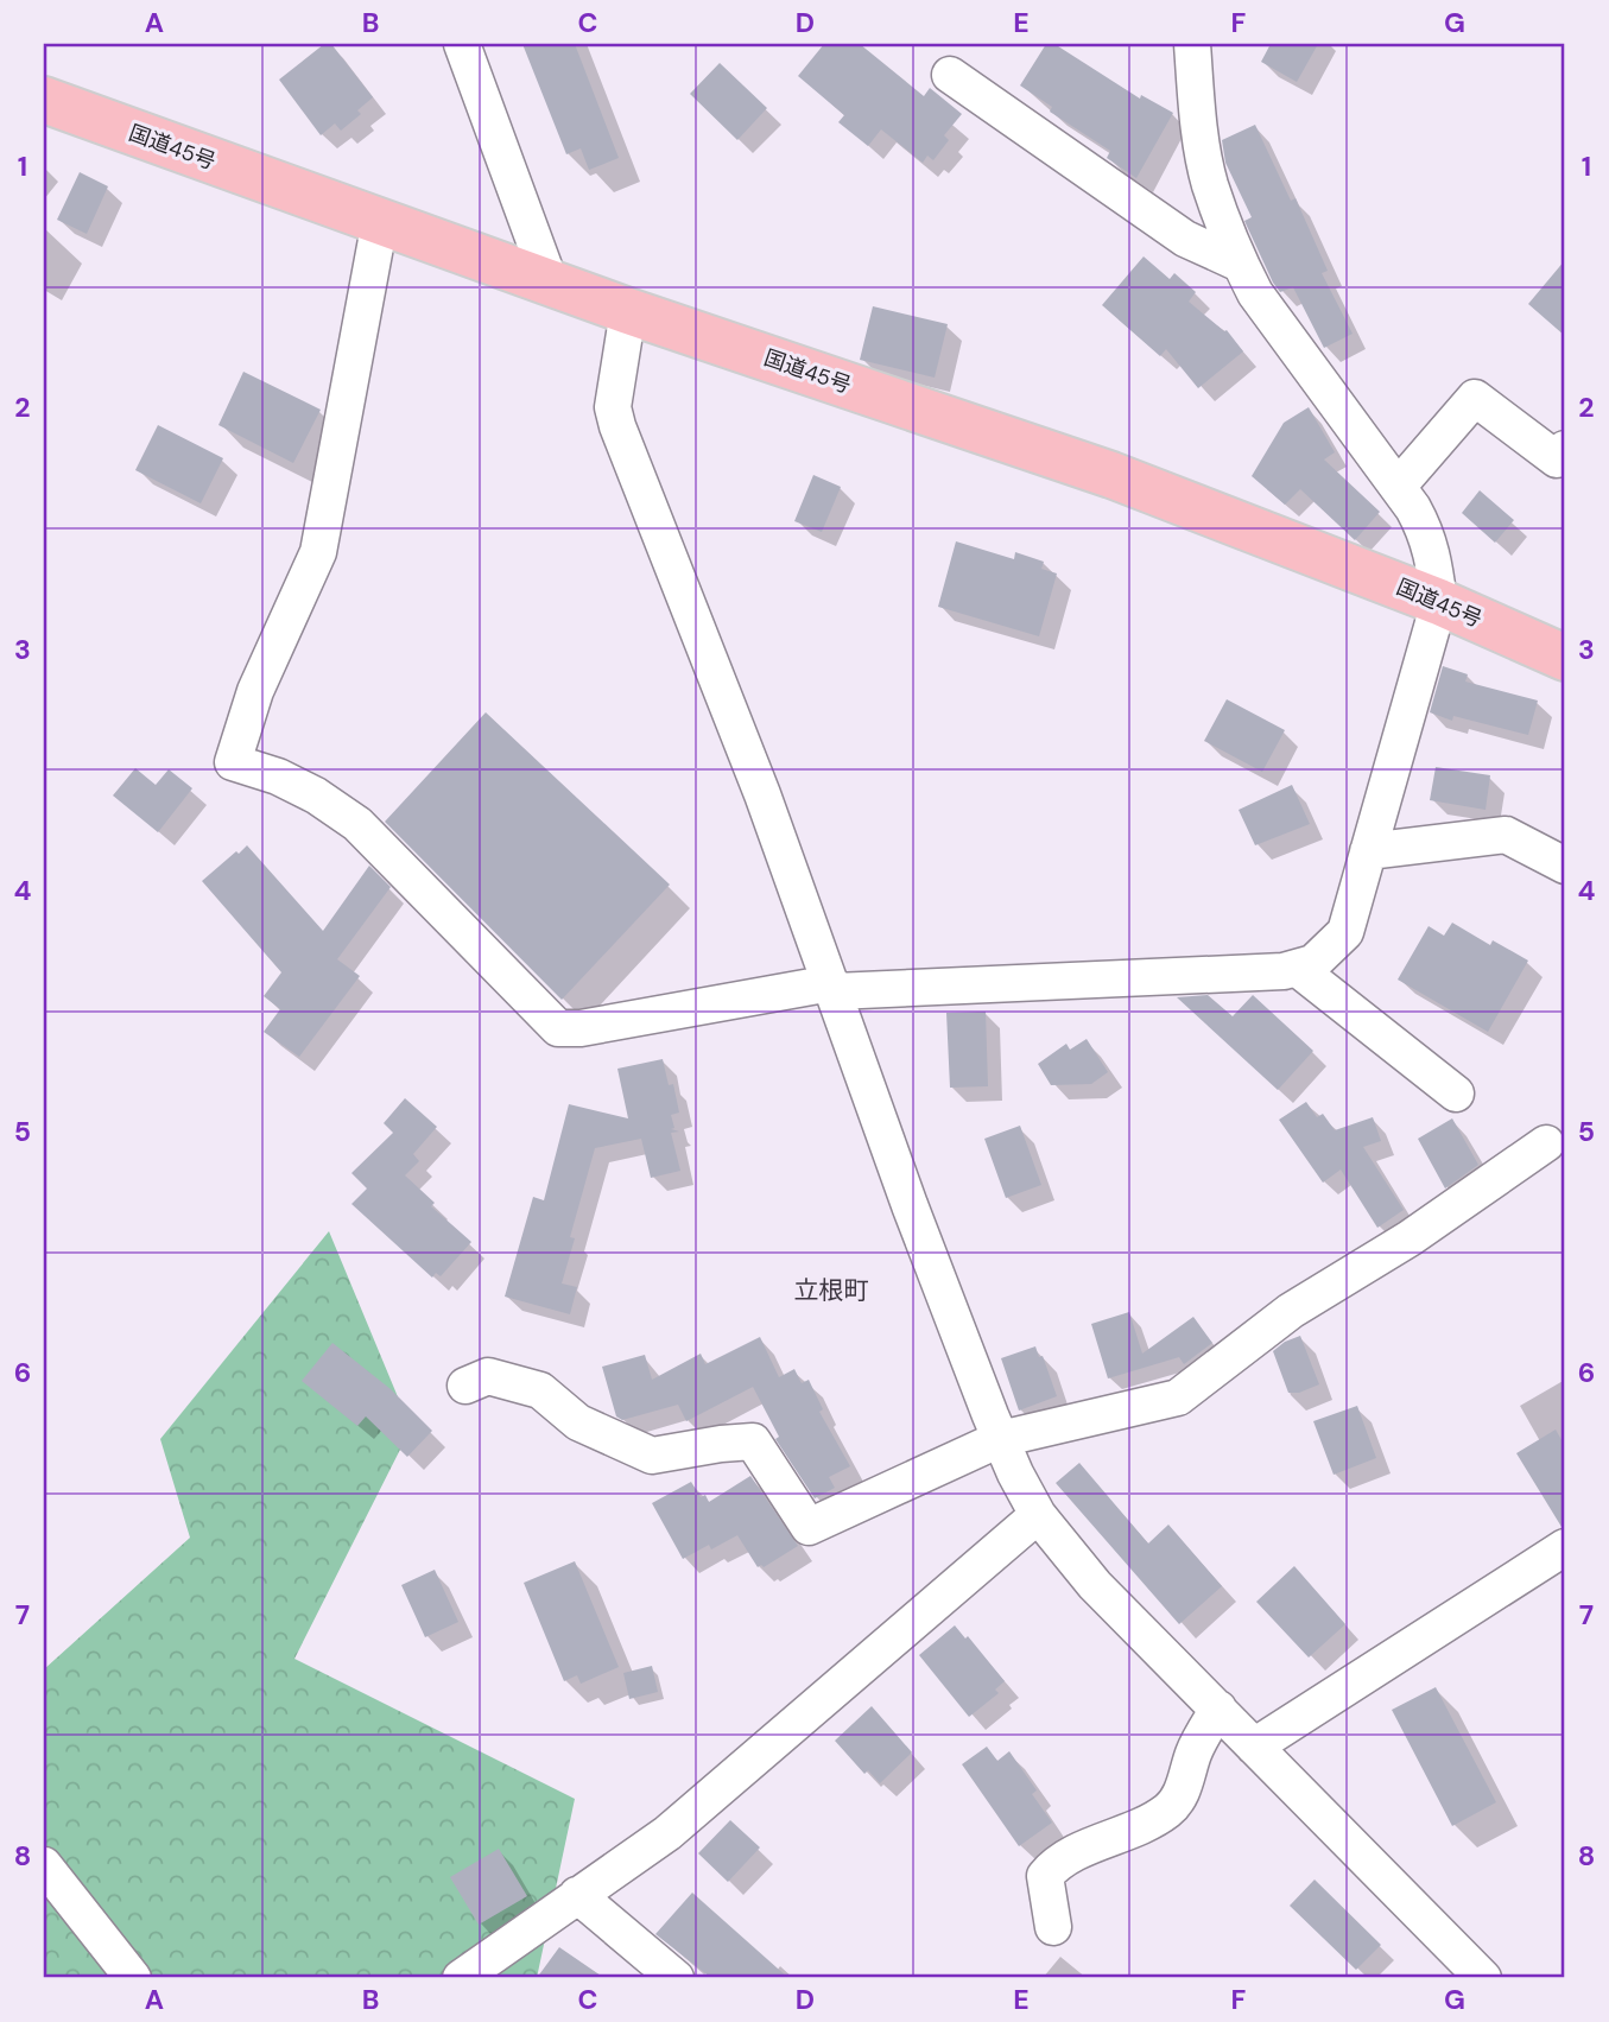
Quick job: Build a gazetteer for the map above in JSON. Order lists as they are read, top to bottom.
{
  "streets": {
    "highway": ["国道45号"]
  },
  "districts": ["立根町"],
  "grid": {
    "columns": [
      "A",
      "B",
      "C",
      "D",
      "E",
      "F",
      "G"
    ],
    "rows": [
      "1",
      "2",
      "3",
      "4",
      "5",
      "6",
      "7",
      "8"
    ]
  }
}
